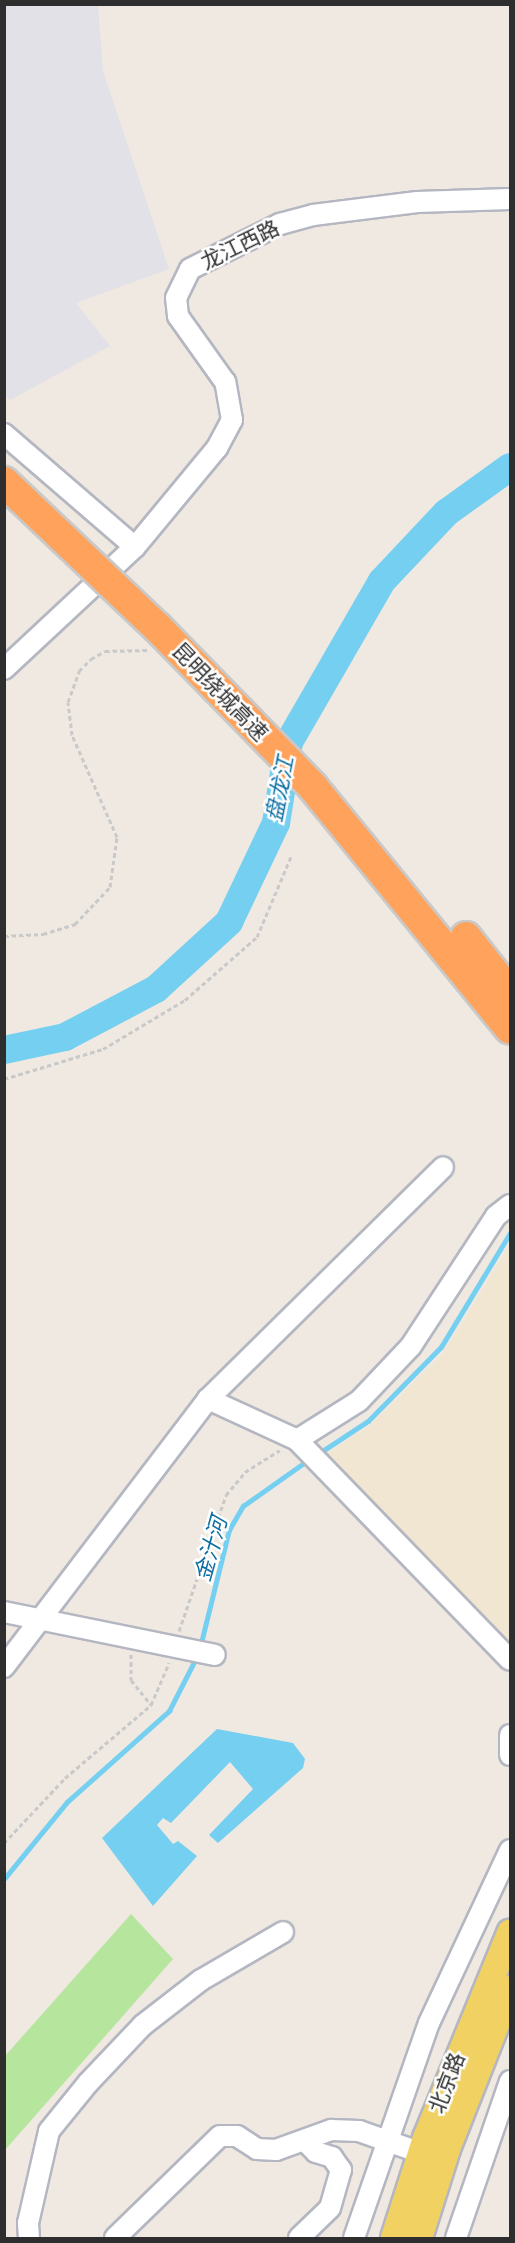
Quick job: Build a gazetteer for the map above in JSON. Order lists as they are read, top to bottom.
{
  "streets": {
    "highway": ["昆明绕城高速"],
    "main road": ["北京路"],
    "street": ["龙江西路"]
  },
  "water": ["盘龙江", "金汁河"]
}
